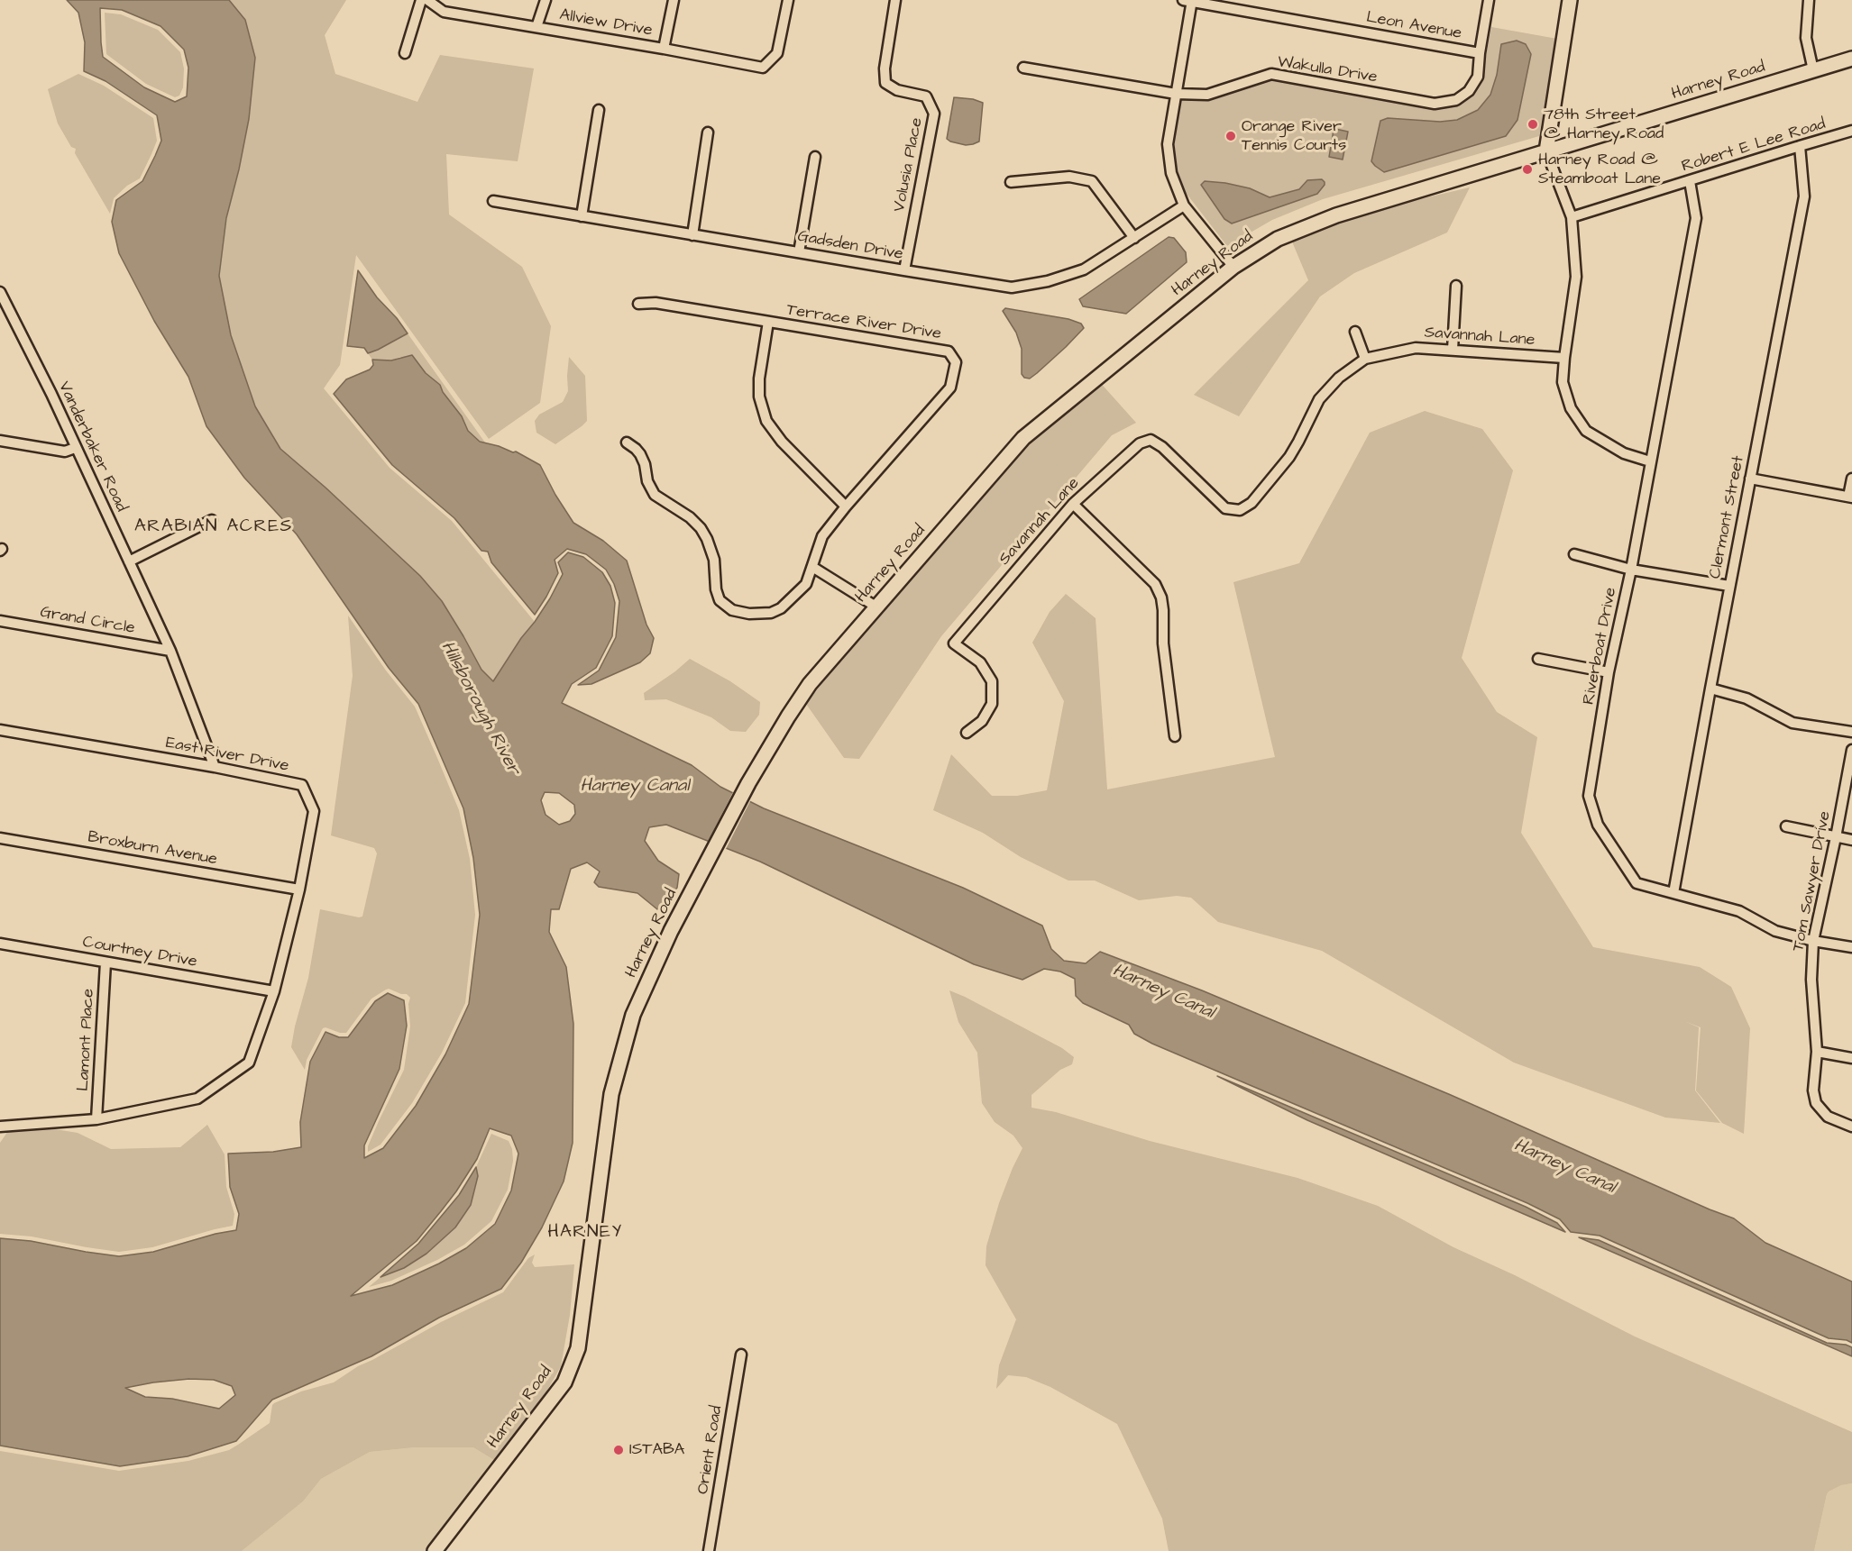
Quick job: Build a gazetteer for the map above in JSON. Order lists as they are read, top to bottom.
{
  "streets": {
    "street": [
      "Allview Drive",
      "Leon Avenue",
      "Wakulla Drive",
      "Harney Road",
      "Robert E Lee Road",
      "Volusia Place",
      "Gadsden Drive",
      "Terrace River Drive",
      "Savannah Lane",
      "Vanderbaker Road",
      "Clermont Street",
      "Grand Circle",
      "Riverboat Drive",
      "East River Drive",
      "Broxburn Avenue",
      "Tom Sawyer Drive",
      "Courtney Drive",
      "Lamont Place",
      "Orient Road"
    ]
  },
  "crossings": [
    ["Leon Avenue", "Wakulla Drive"],
    ["Robert E Lee Road", "Clermont Street"],
    ["Robert E Lee Road", "Riverboat Drive"],
    ["Volusia Place", "Gadsden Drive"],
    ["Vanderbaker Road", "Grand Circle"],
    ["Vanderbaker Road", "East River Drive"],
    ["Clermont Street", "Riverboat Drive"],
    ["Riverboat Drive", "Tom Sawyer Drive"],
    ["East River Drive", "Broxburn Avenue"],
    ["East River Drive", "Courtney Drive"],
    ["East River Drive", "Lamont Place"],
    ["Courtney Drive", "Lamont Place"]
  ],
  "districts": ["ARABIAN ACRES", "HARNEY"],
  "water": ["Hillsborough River", "Harney Canal"],
  "places": [
    "78th Street @ Harney Road",
    "Orange River Tennis Courts",
    "Harney Road @ Steamboat Lane",
    "ISTABA"
  ]
}
